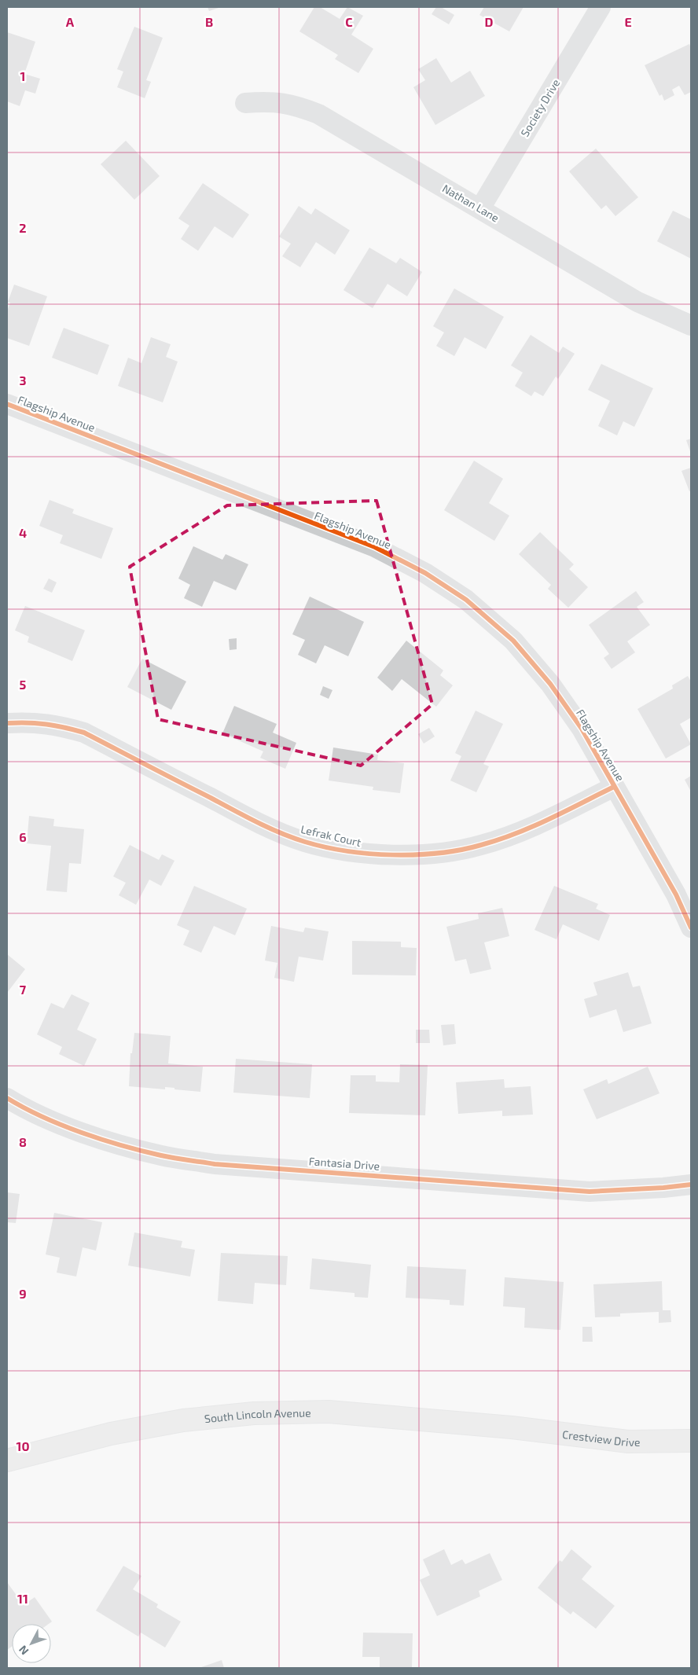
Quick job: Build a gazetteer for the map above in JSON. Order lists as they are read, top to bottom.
{
  "streets": {
    "main road": ["South Lincoln Avenue", "Crestview Drive"],
    "street": [
      "Society Drive",
      "Nathan Lane",
      "Flagship Avenue",
      "Lefrak Court",
      "Fantasia Drive"
    ]
  },
  "crossings": [
    ["Society Drive", "Nathan Lane"],
    ["Flagship Avenue", "Lefrak Court"],
    ["South Lincoln Avenue", "Crestview Drive"]
  ],
  "north": "bottom left",
  "grid": {
    "columns": [
      "A",
      "B",
      "C",
      "D",
      "E"
    ],
    "rows": [
      "1",
      "2",
      "3",
      "4",
      "5",
      "6",
      "7",
      "8",
      "9",
      "10",
      "11"
    ]
  }
}
